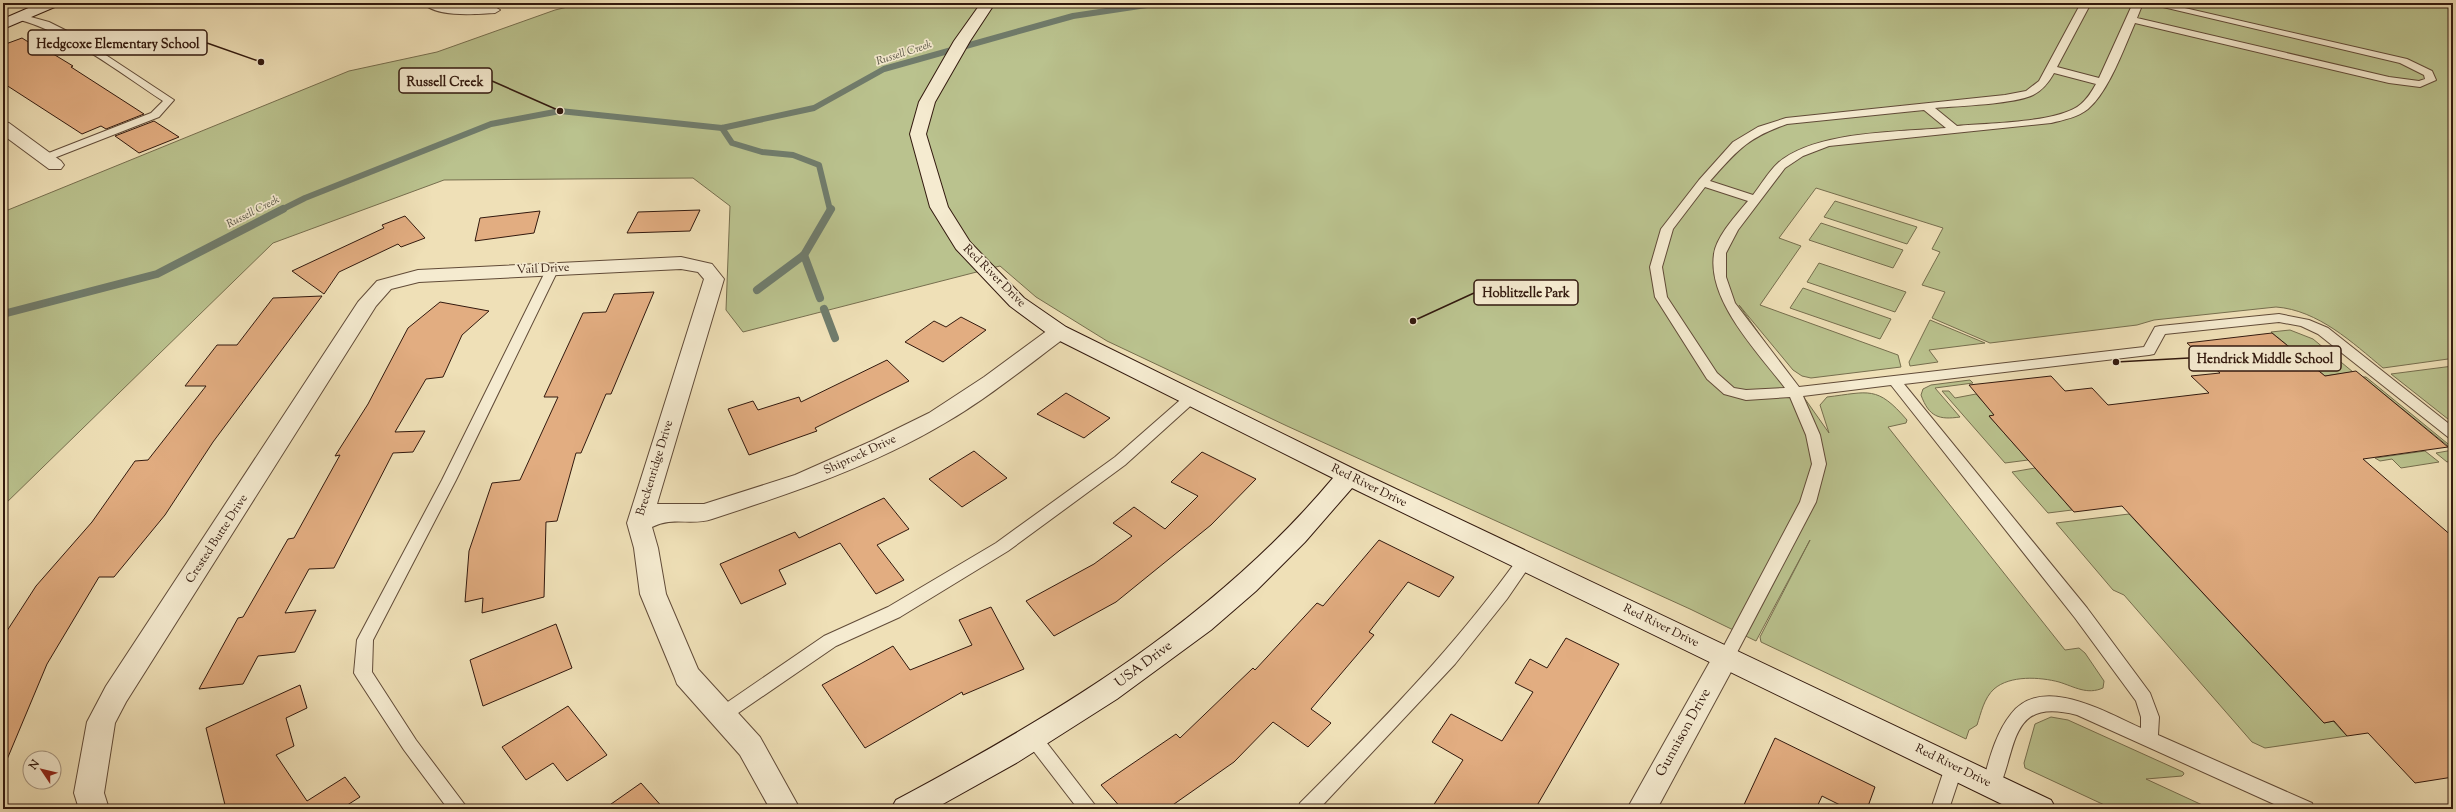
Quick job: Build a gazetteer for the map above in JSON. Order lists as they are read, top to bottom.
{
  "streets": {
    "street": [
      "Vail Drive",
      "Red River Drive",
      "Shiprock Drive",
      "Breckenridge Drive",
      "Crested Butte Drive",
      "USA Drive",
      "Gunnison Drive"
    ]
  },
  "crossings": [
    ["Vail Drive", "Breckenridge Drive"],
    ["Vail Drive", "Crested Butte Drive"],
    ["Red River Drive", "Shiprock Drive"],
    ["Red River Drive", "USA Drive"],
    ["Red River Drive", "Gunnison Drive"],
    ["Shiprock Drive", "Breckenridge Drive"]
  ],
  "water": ["Russell Creek"],
  "places": [
    "Hedgcoxe Elementary School",
    "Russell Creek",
    "Hoblitzelle Park",
    "Hendrick Middle School"
  ],
  "north": "top left"
}
